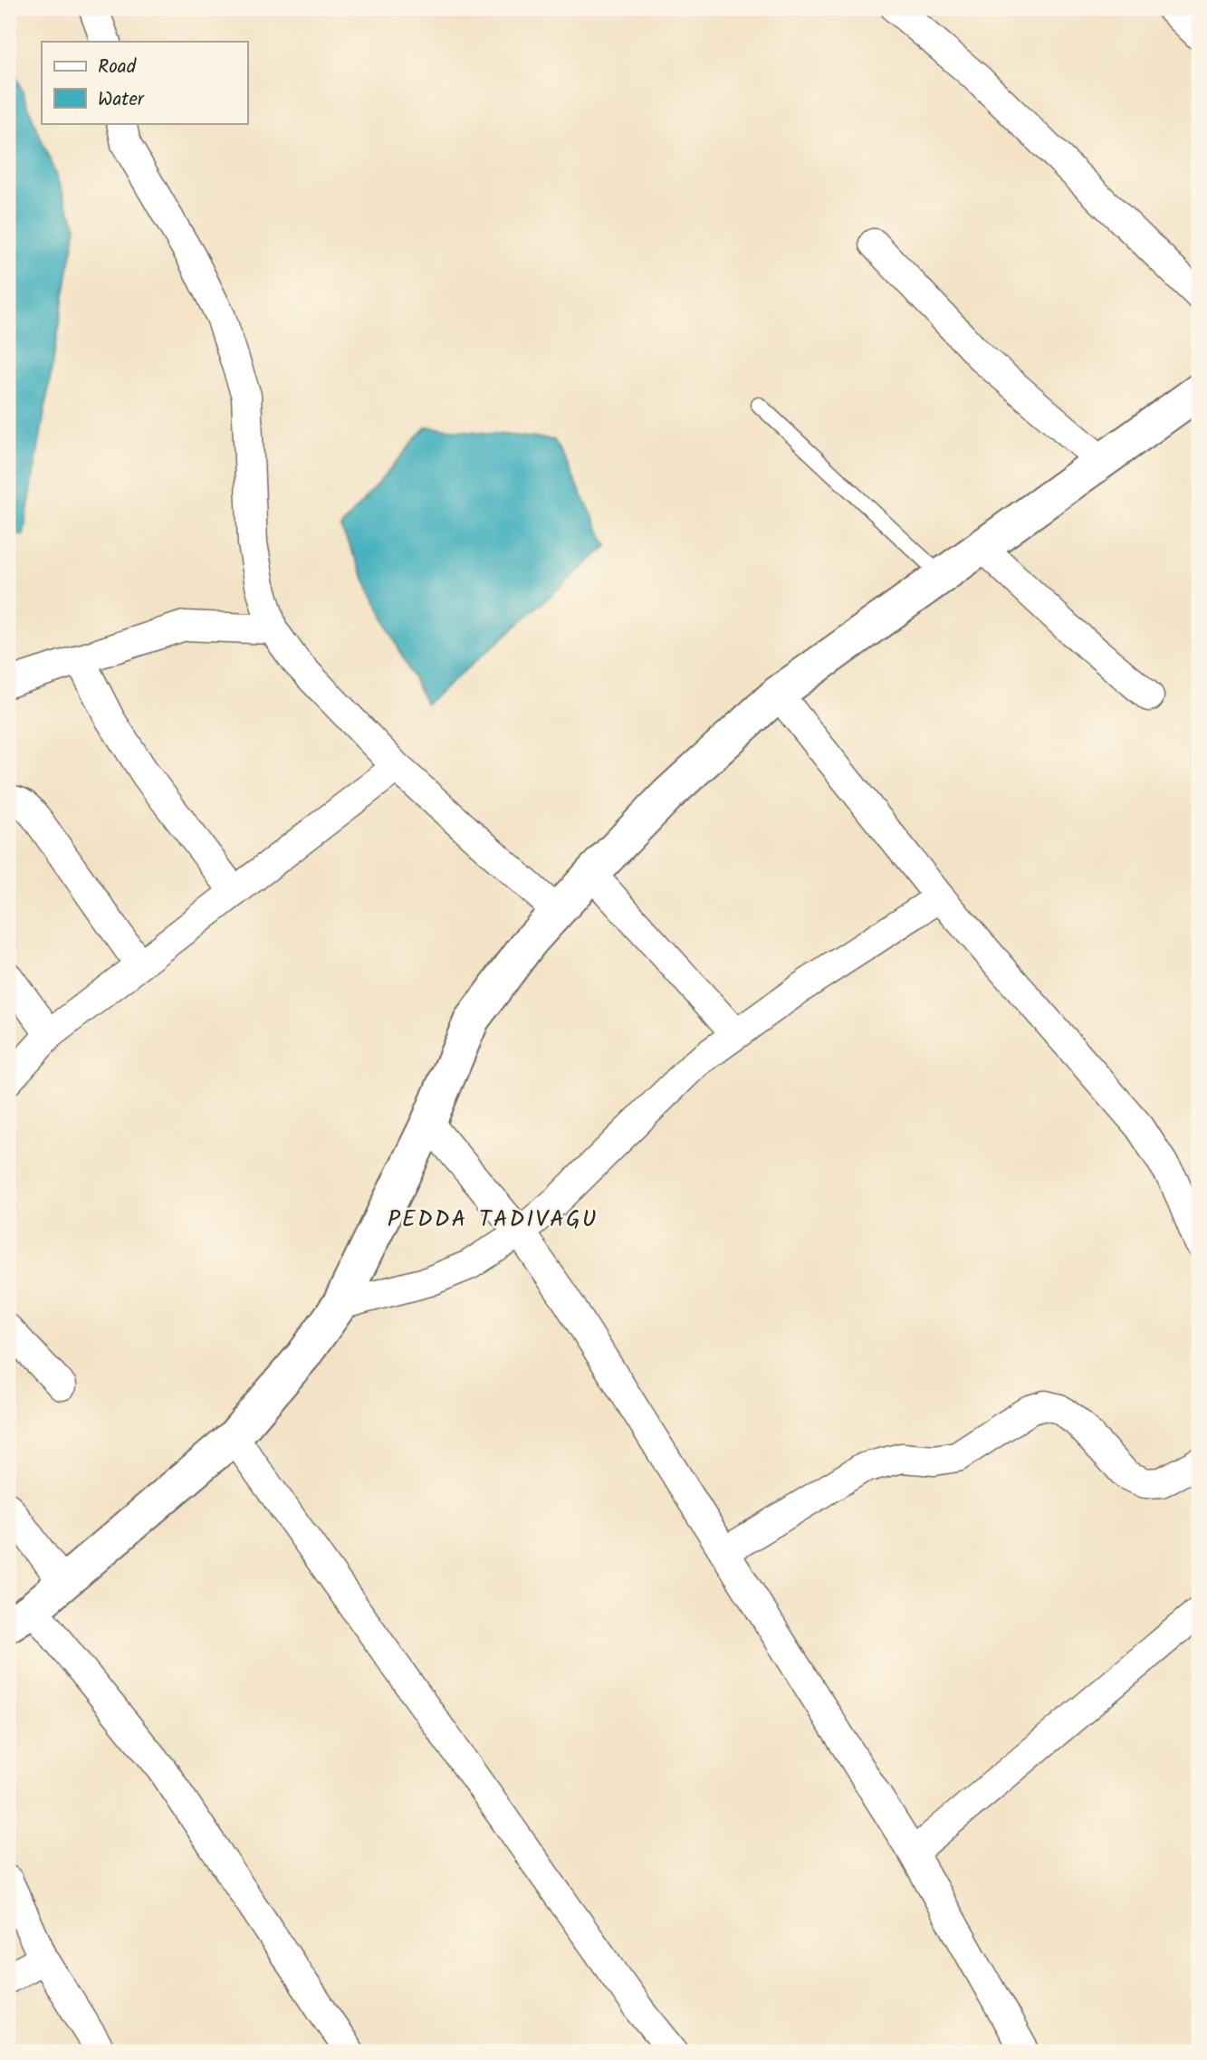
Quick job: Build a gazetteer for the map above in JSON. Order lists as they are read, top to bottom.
{
  "districts": ["PEDDA TADIVAGU"],
  "legend": ["Road", "Water"]
}
